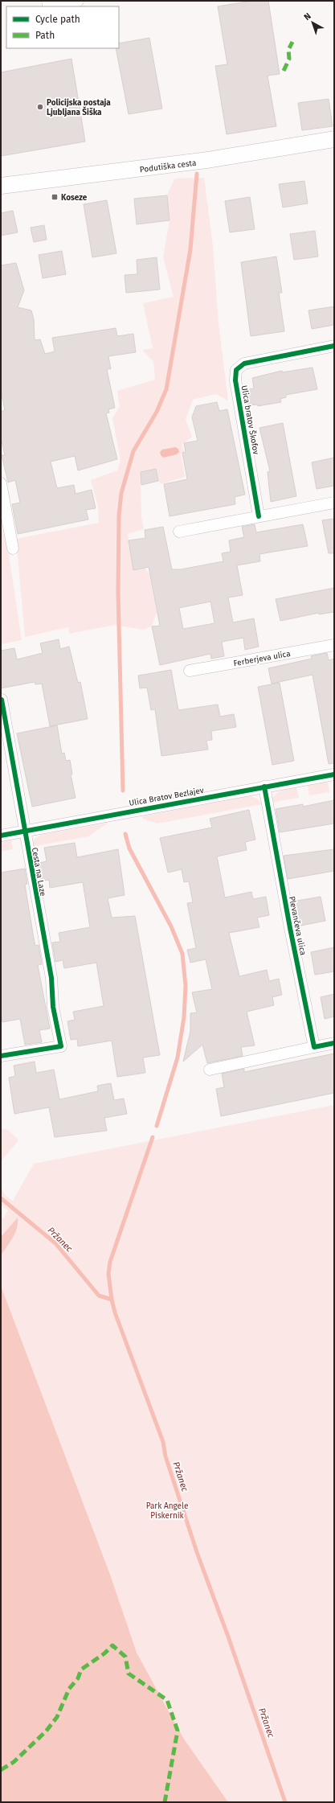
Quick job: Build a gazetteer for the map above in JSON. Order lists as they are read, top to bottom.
{
  "streets": {
    "main road": ["Podutiška cesta"],
    "street": [
      "Ulica bratov Škofov",
      "Ferberjeva ulica",
      "Ulica Bratov Bezlajev",
      "Cesta na Laze",
      "Plevančeva ulica"
    ]
  },
  "crossings": [
    ["Ulica Bratov Bezlajev", "Cesta na Laze"],
    ["Ulica Bratov Bezlajev", "Plevančeva ulica"]
  ],
  "water": ["Pržanec"],
  "parks": ["Park Angele Piskernik"],
  "places": {
    "other": ["Policijska postaja Ljubljana Šiška"],
    "transit": ["Koseze"]
  },
  "legend": ["Cycle path", "Path"],
  "north": "top left"
}
